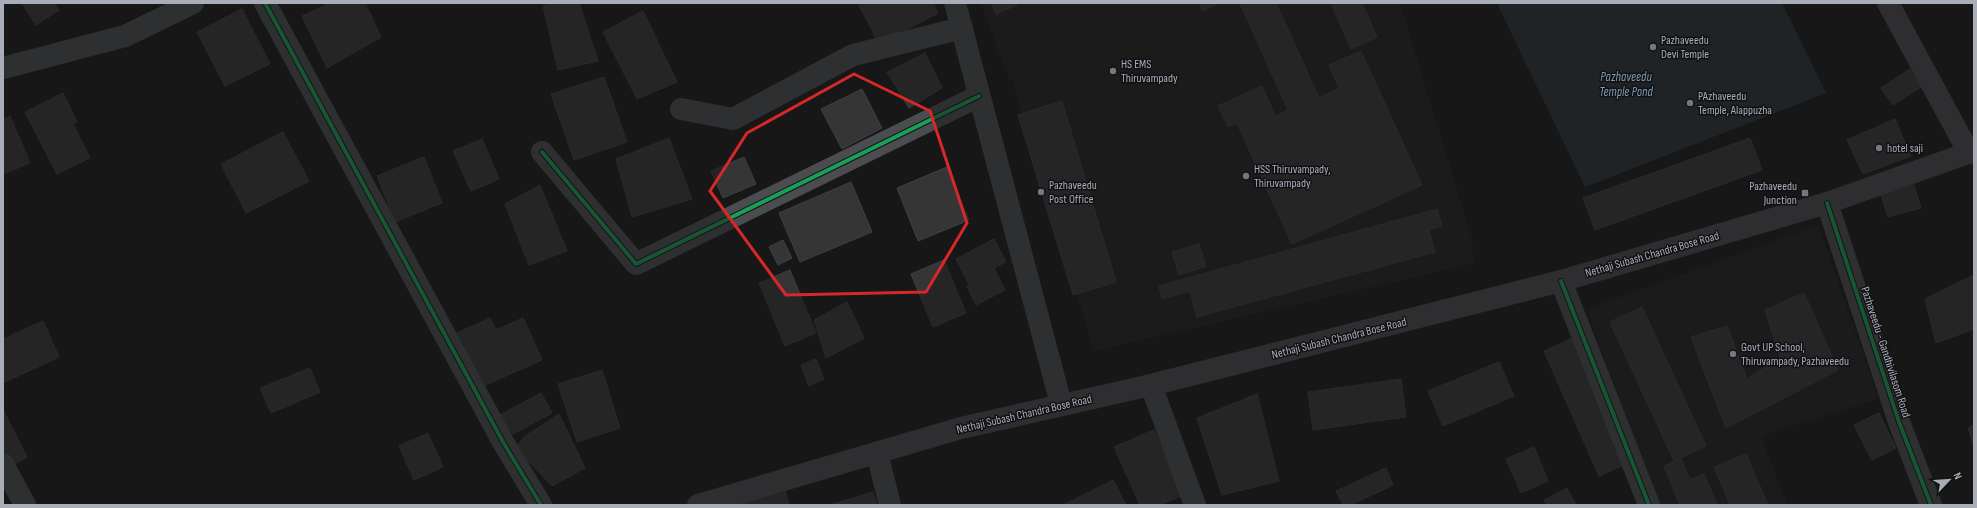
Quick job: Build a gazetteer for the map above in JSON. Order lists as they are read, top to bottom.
{
  "streets": {
    "main road": ["Nethaji Subash Chandra Bose Road"],
    "street": ["Pazhaveedu - Gandhivilasom Road"]
  },
  "crossings": [
    ["Nethaji Subash Chandra Bose Road", "Pazhaveedu - Gandhivilasom Road"]
  ],
  "water": ["Pazhaveedu Temple Pond"],
  "places": {
    "other": [
      "Pazhaveedu Devi Temple",
      "HS EMS Thiruvampady",
      "PAzhaveedu Temple, Alappuzha",
      "hotel saji",
      "HSS Thiruvampady, Thiruvampady",
      "Pazhaveedu Post Office",
      "Govt UP School, Thiruvampady, Pazhaveedu"
    ],
    "transit": ["Pazhaveedu Junction"]
  },
  "north": "top right"
}
